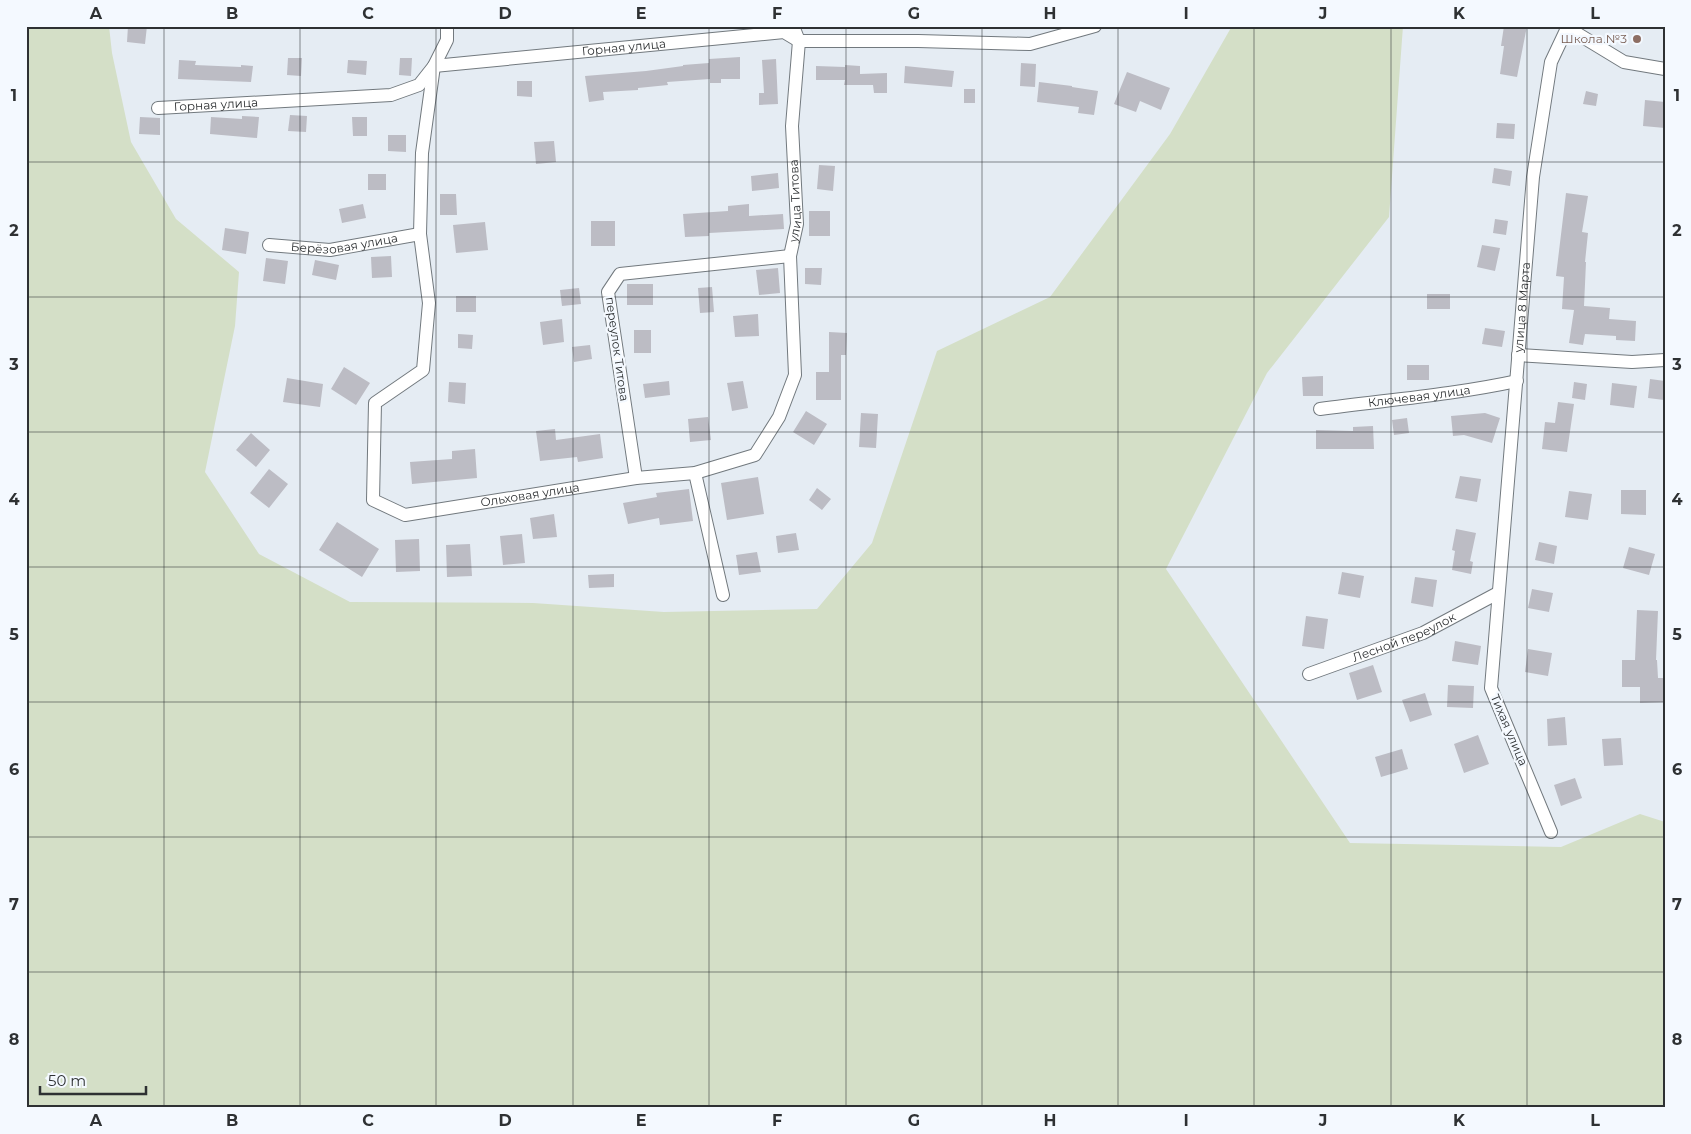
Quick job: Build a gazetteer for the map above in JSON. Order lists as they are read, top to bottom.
{
  "streets": {
    "street": [
      "Горная улица",
      "улица Титова",
      "Берёзовая улица",
      "улица 8 Марта",
      "переулок Титова",
      "Ключевая улица",
      "Ольховая улица",
      "Лесной переулок",
      "Тихая улица"
    ]
  },
  "crossings": [
    ["Горная улица", "улица Титова"],
    ["улица Титова", "переулок Титова"],
    ["улица Титова", "Ольховая улица"],
    ["Берёзовая улица", "Ольховая улица"],
    ["улица 8 Марта", "Ключевая улица"],
    ["улица 8 Марта", "Лесной переулок"],
    ["улица 8 Марта", "Тихая улица"],
    ["переулок Титова", "Ольховая улица"],
    ["Лесной переулок", "Тихая улица"]
  ],
  "places": ["Школа №3"],
  "scale_bar": "50 m",
  "grid": {
    "columns": [
      "A",
      "B",
      "C",
      "D",
      "E",
      "F",
      "G",
      "H",
      "I",
      "J",
      "K",
      "L"
    ],
    "rows": [
      "1",
      "2",
      "3",
      "4",
      "5",
      "6",
      "7",
      "8"
    ]
  }
}
